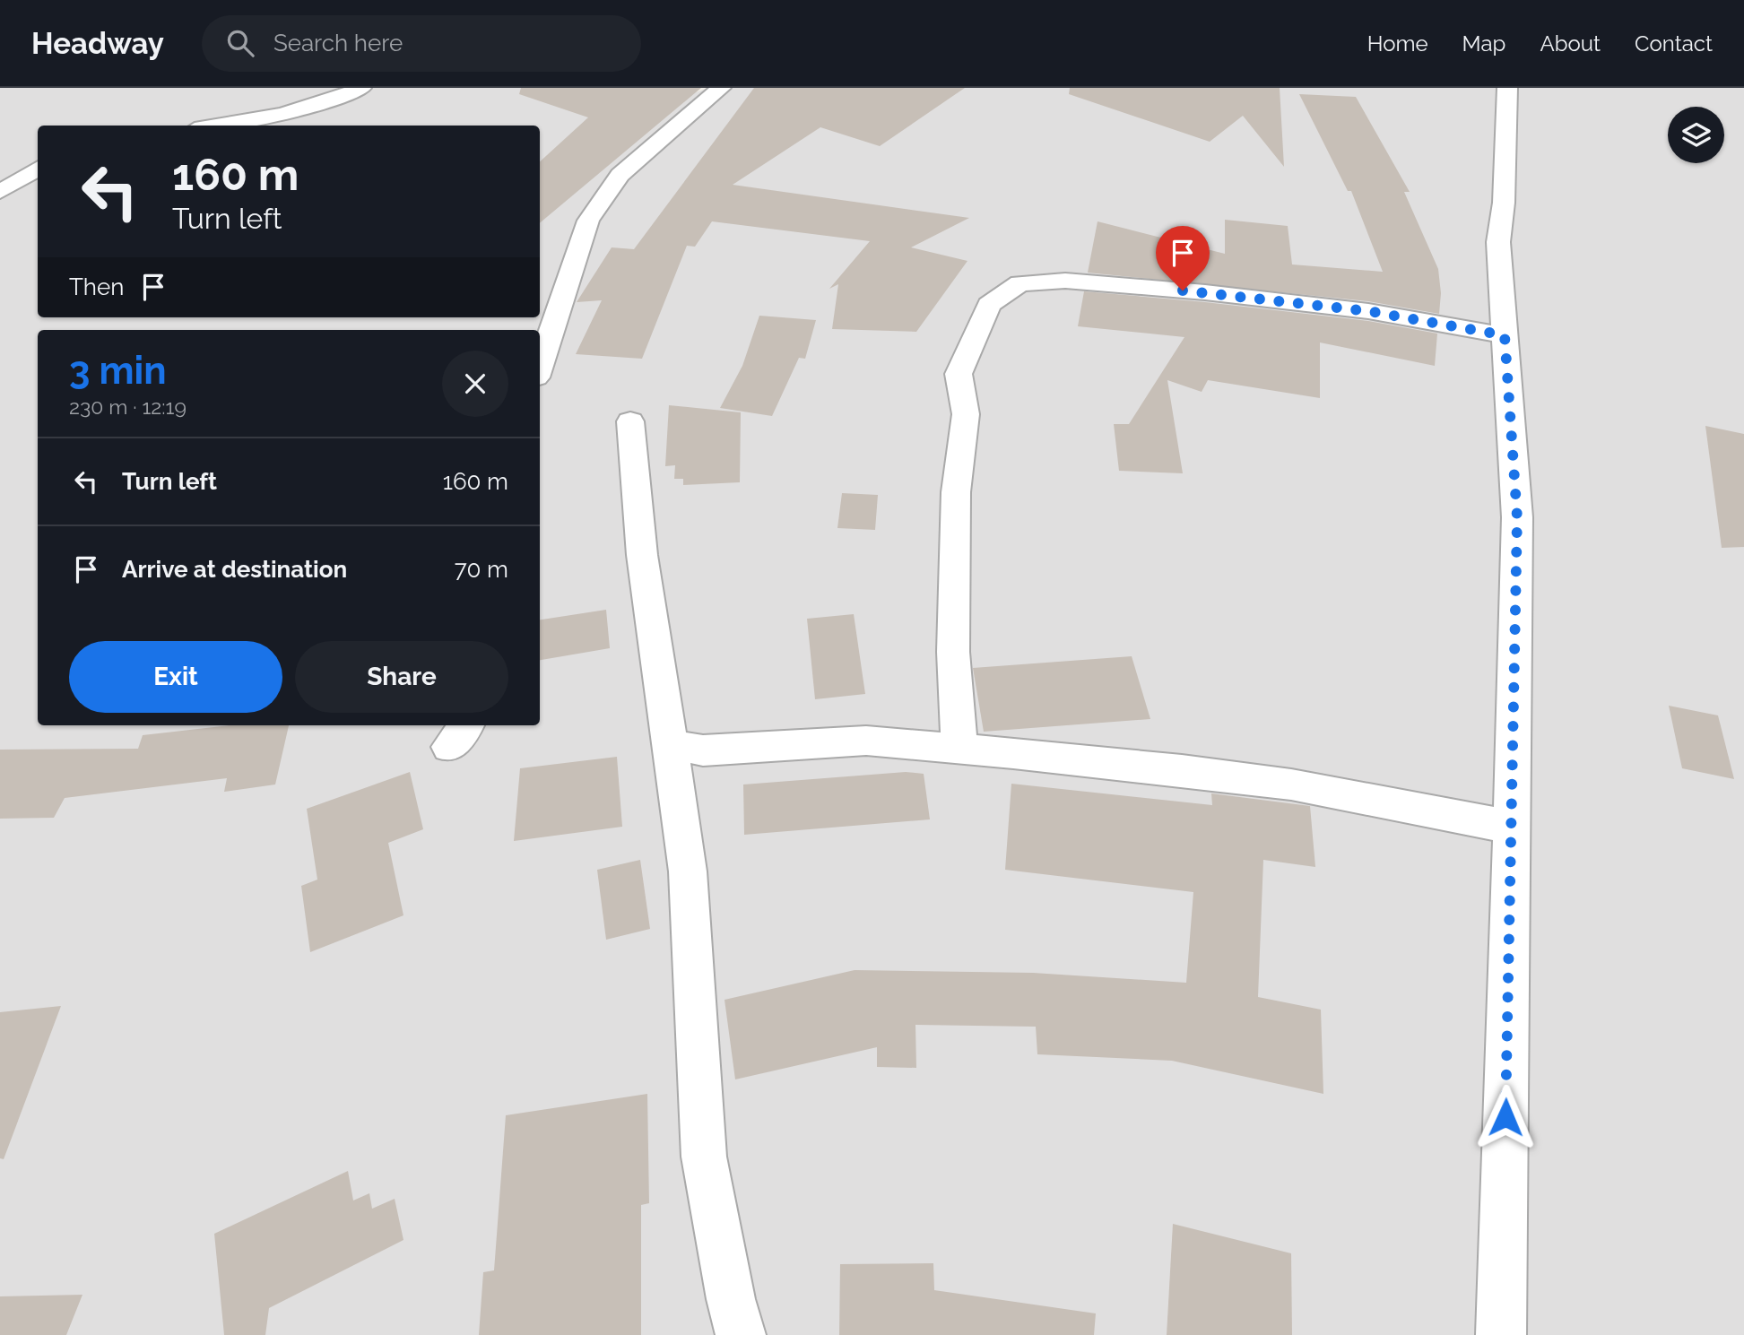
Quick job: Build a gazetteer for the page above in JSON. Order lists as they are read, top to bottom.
{
  "page": {
    "header": "Headway",
    "search": "Search here",
    "nav": [
      "Home",
      "Map",
      "About",
      "Contact"
    ],
    "turn": ["160 m", "Turn left"],
    "then": "Then",
    "heading": ["3 min", "230 m · 12:19"],
    "list": [
      {
        "name": "Turn left",
        "value": "160 m"
      },
      {
        "name": "Arrive at destination",
        "value": "70 m"
      }
    ],
    "buttons": ["Exit", "Share"]
  }
}
